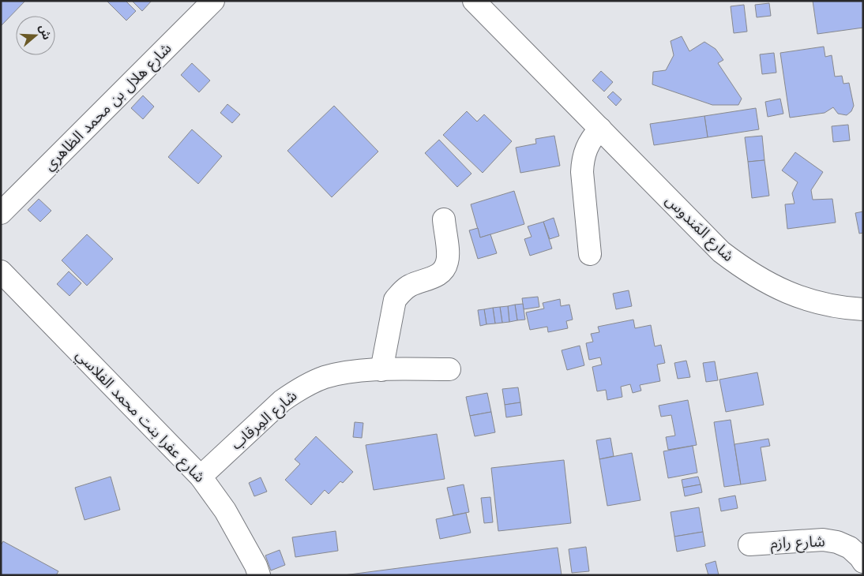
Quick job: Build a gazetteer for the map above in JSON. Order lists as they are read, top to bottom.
{
  "streets": {
    "street": [
      "شارع هلال بن محمد الظاهري",
      "شارع المَندوس",
      "شارع عفرا بنت محمد الفلاسي",
      "شارع المِرقاب",
      "شارع رازم"
    ]
  },
  "crossings": [
    ["شارع عفرا بنت محمد الفلاسي", "شارع المِرقاب"]
  ],
  "north": "right"
}
